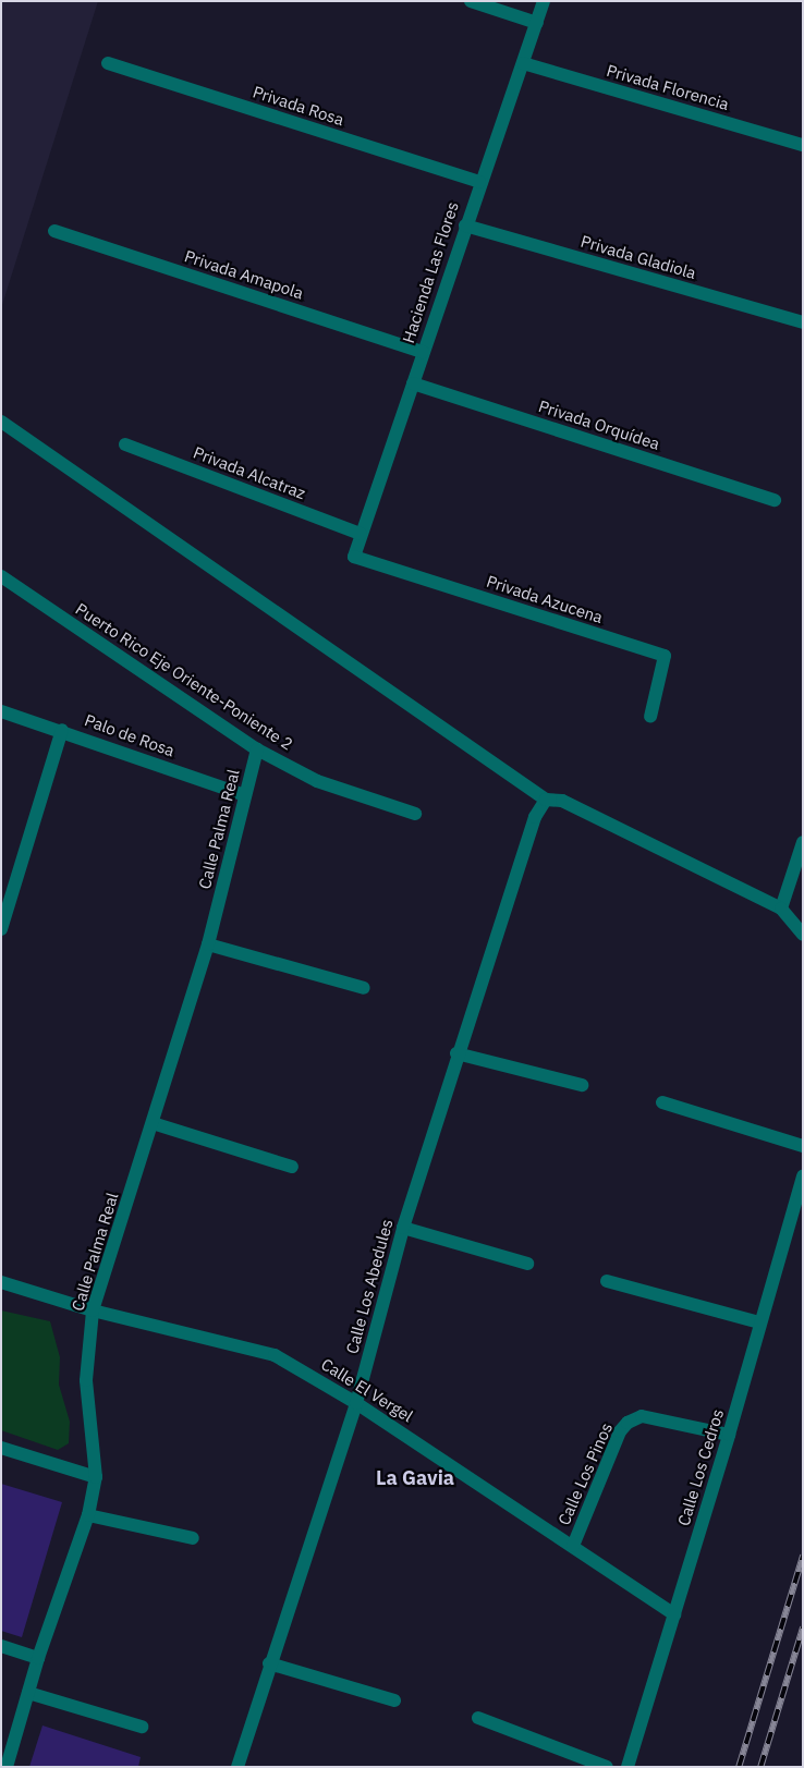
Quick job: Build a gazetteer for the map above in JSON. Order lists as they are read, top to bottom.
{
  "streets": {
    "street": [
      "Privada Florencia",
      "Privada Rosa",
      "Privada Gladiola",
      "Hacienda Las Flores",
      "Privada Amapola",
      "Privada Orquídea",
      "Privada Alcatraz",
      "Privada Azucena",
      "Puerto Rico Eje Oriente-Poniente 2",
      "Palo de Rosa",
      "Calle Palma Real",
      "Calle Los Abedules",
      "Calle El Vergel",
      "Calle Los Cedros",
      "Calle Los Pinos"
    ]
  },
  "crossings": [
    ["Privada Florencia", "Hacienda Las Flores"],
    ["Privada Rosa", "Hacienda Las Flores"],
    ["Privada Gladiola", "Hacienda Las Flores"],
    ["Hacienda Las Flores", "Privada Amapola"],
    ["Hacienda Las Flores", "Privada Orquídea"],
    ["Hacienda Las Flores", "Privada Alcatraz"],
    ["Hacienda Las Flores", "Privada Azucena"],
    ["Puerto Rico Eje Oriente-Poniente 2", "Calle Palma Real"],
    ["Palo de Rosa", "Calle Palma Real"],
    ["Calle Palma Real", "Calle El Vergel"],
    ["Calle Los Abedules", "Calle El Vergel"],
    ["Calle El Vergel", "Calle Los Cedros"],
    ["Calle El Vergel", "Calle Los Pinos"],
    ["Calle Los Cedros", "Calle Los Pinos"]
  ],
  "districts": ["La Gavia"]
}
